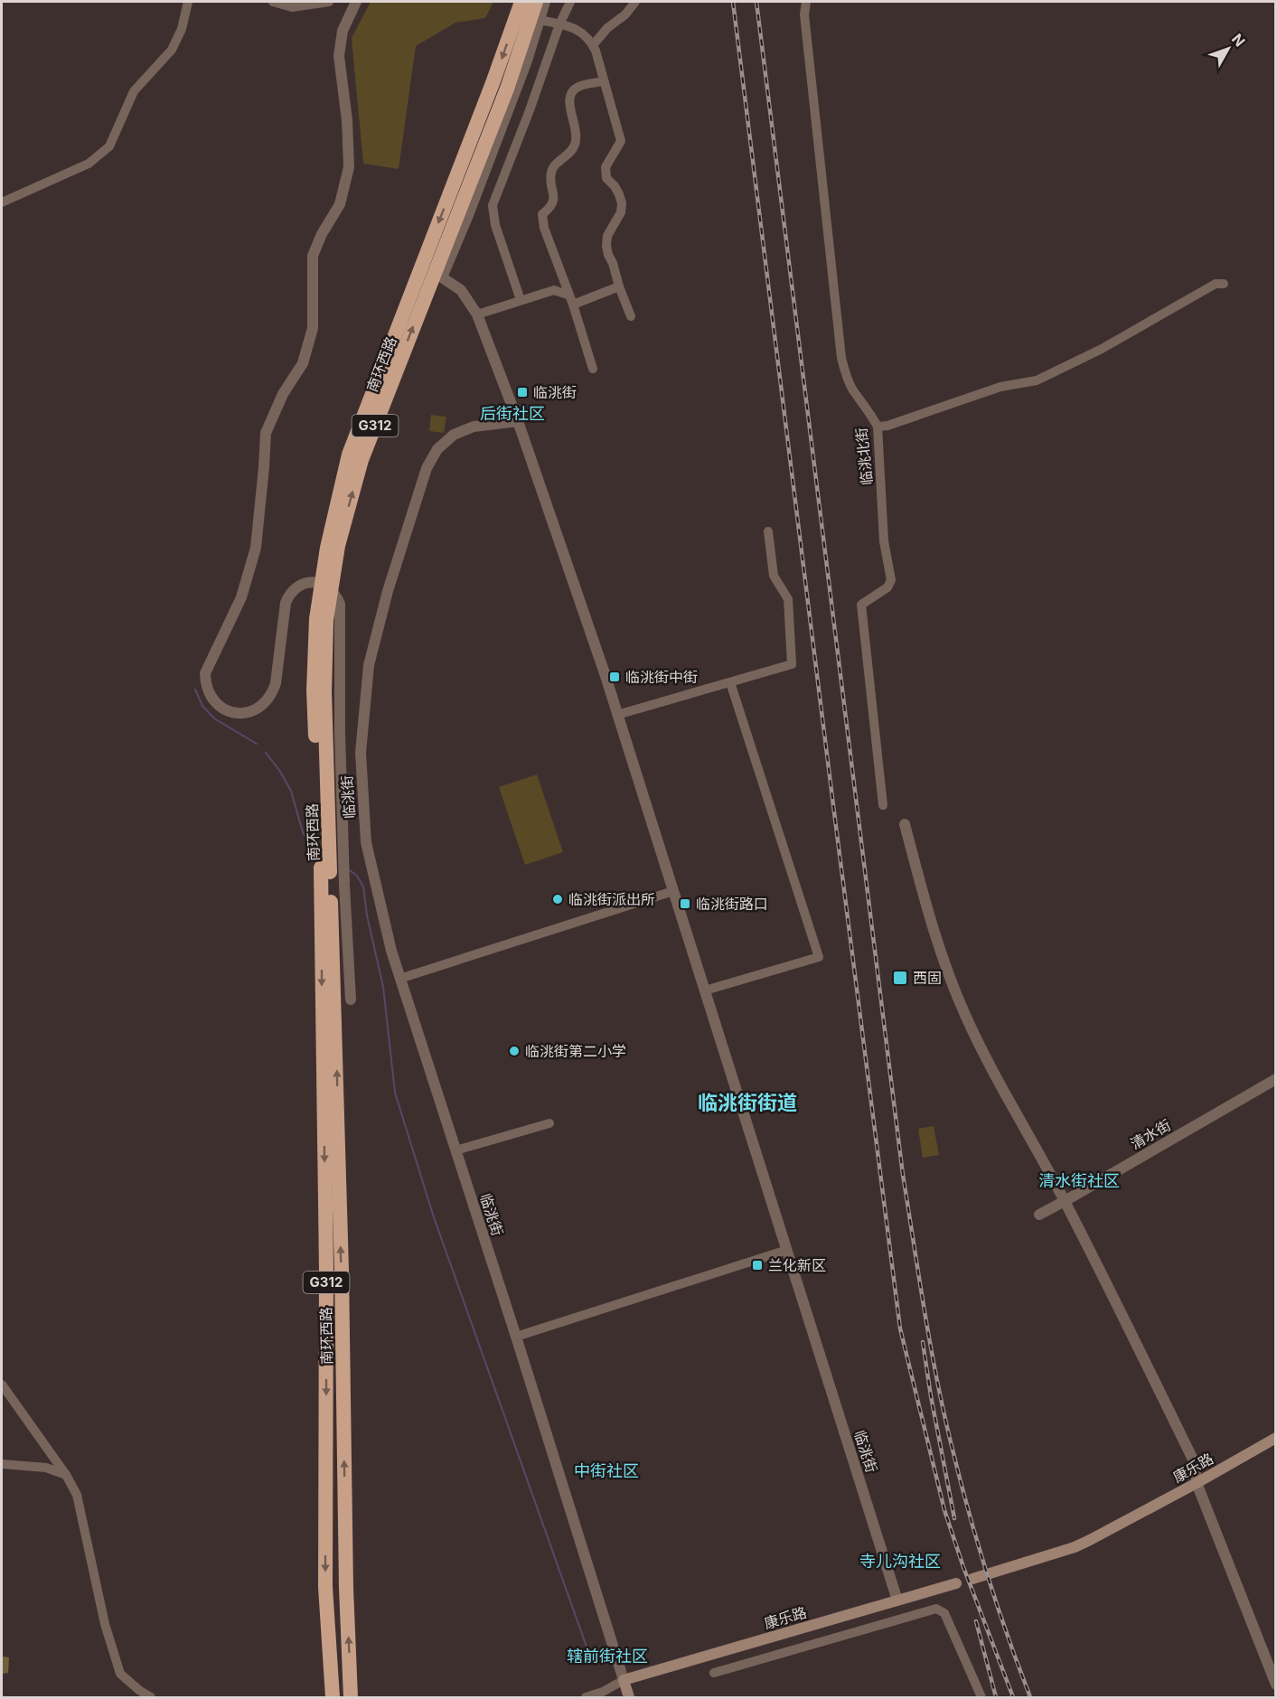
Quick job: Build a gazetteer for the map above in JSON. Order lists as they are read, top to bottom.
{
  "streets": {
    "highway": ["南环西路", "G312"],
    "main road": ["康乐路"],
    "street": ["临洮北街", "临洮街", "清水街"]
  },
  "crossings": [
    ["临洮街", "康乐路"]
  ],
  "districts": [
    "后街社区",
    "临洮街街道",
    "清水街社区",
    "中街社区",
    "寺儿沟社区",
    "辖前街社区"
  ],
  "places": {
    "transit": [
      "临洮街",
      "临洮街中街",
      "临洮街路口",
      "西固",
      "兰化新区"
    ],
    "other": ["临洮街派出所", "临洮街第二小学"]
  },
  "north": "top right"
}
